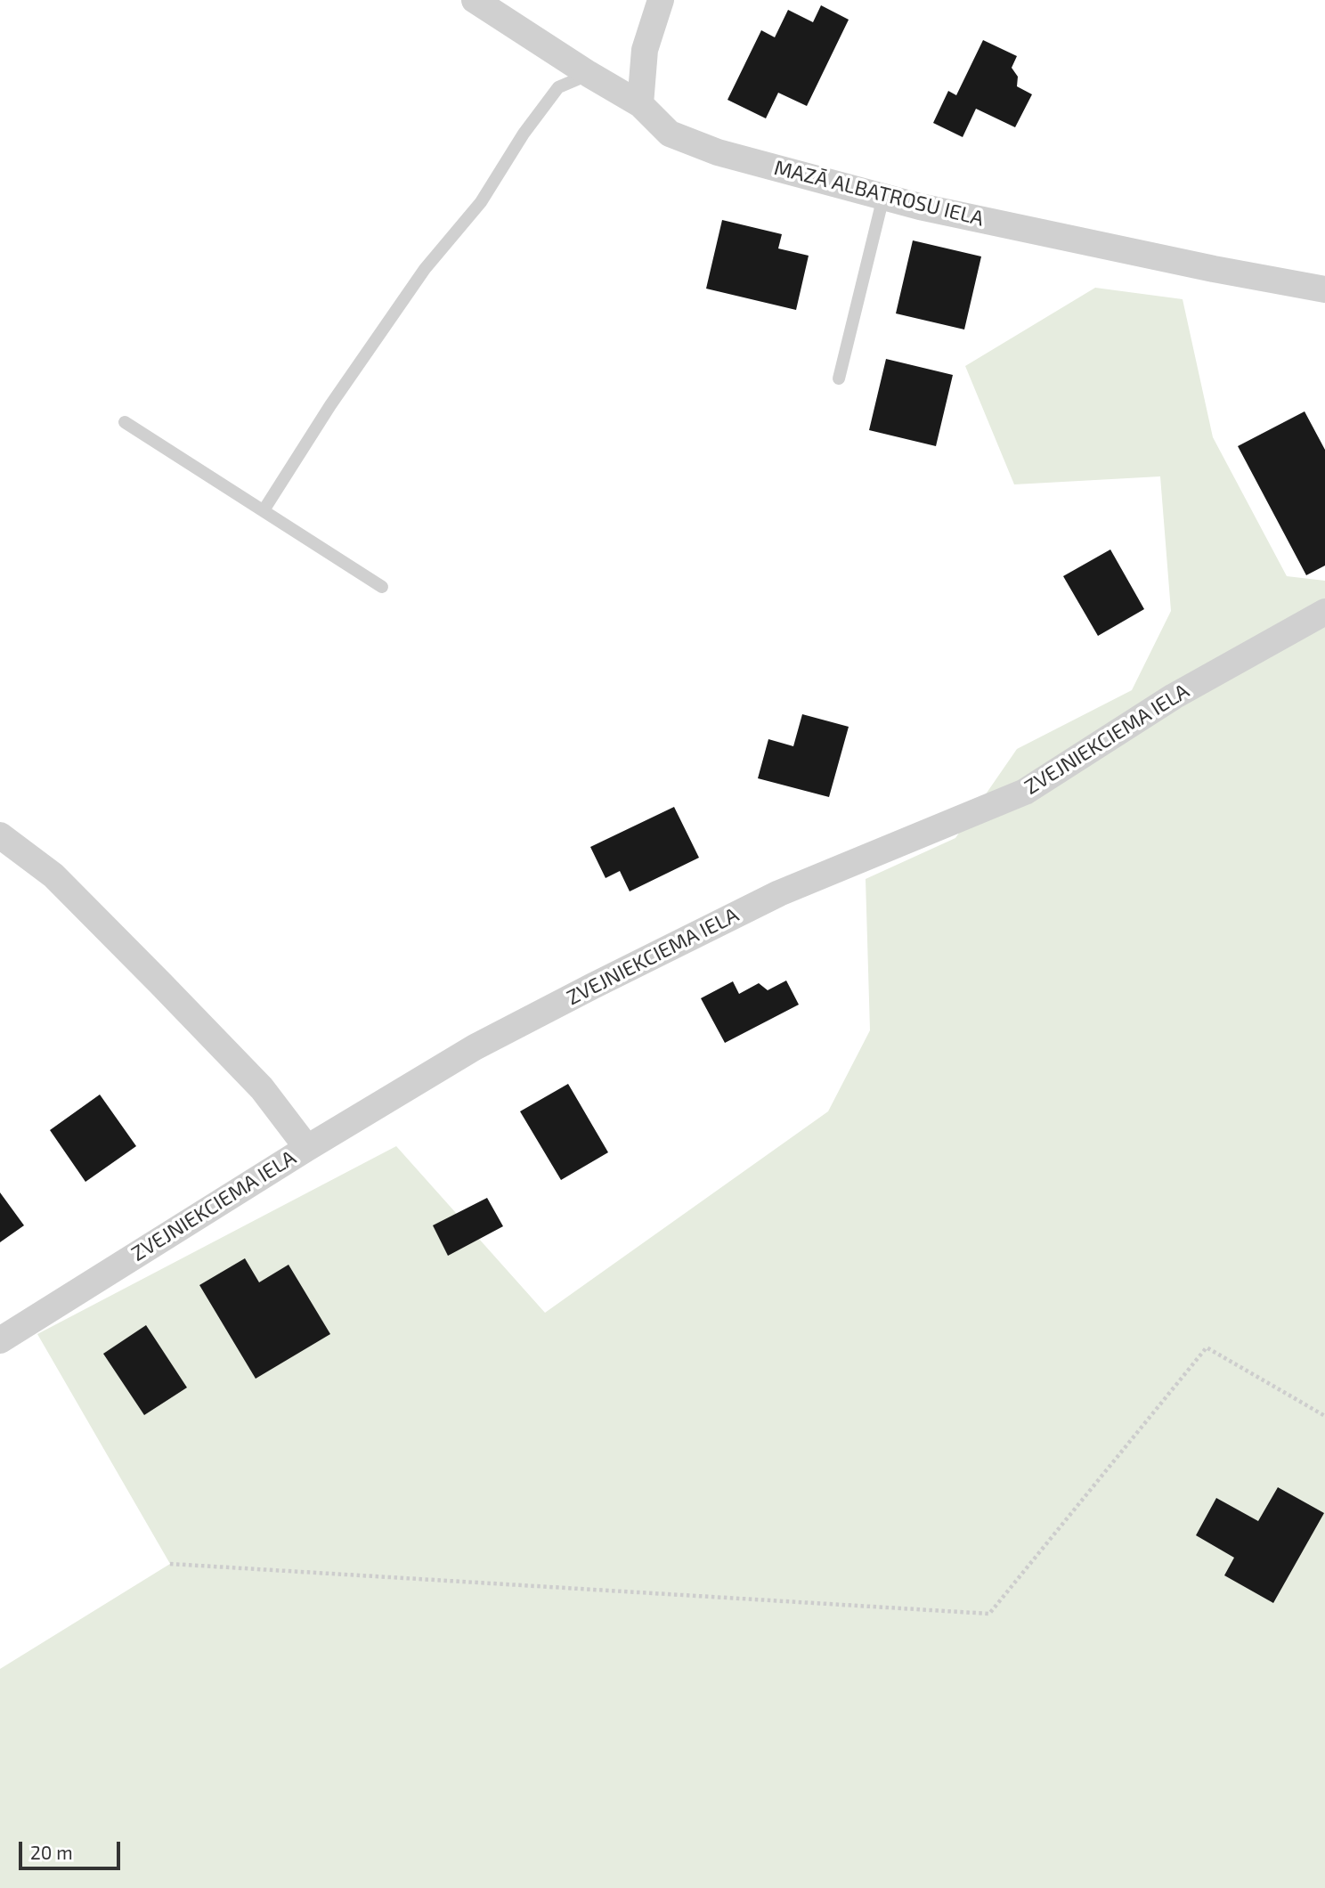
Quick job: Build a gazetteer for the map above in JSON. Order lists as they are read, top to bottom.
{
  "streets": {
    "street": ["MAZĀ ALBATROSU IELA", "ZVEJNIEKCIEMA IELA"]
  },
  "scale_bar": "20 m"
}
